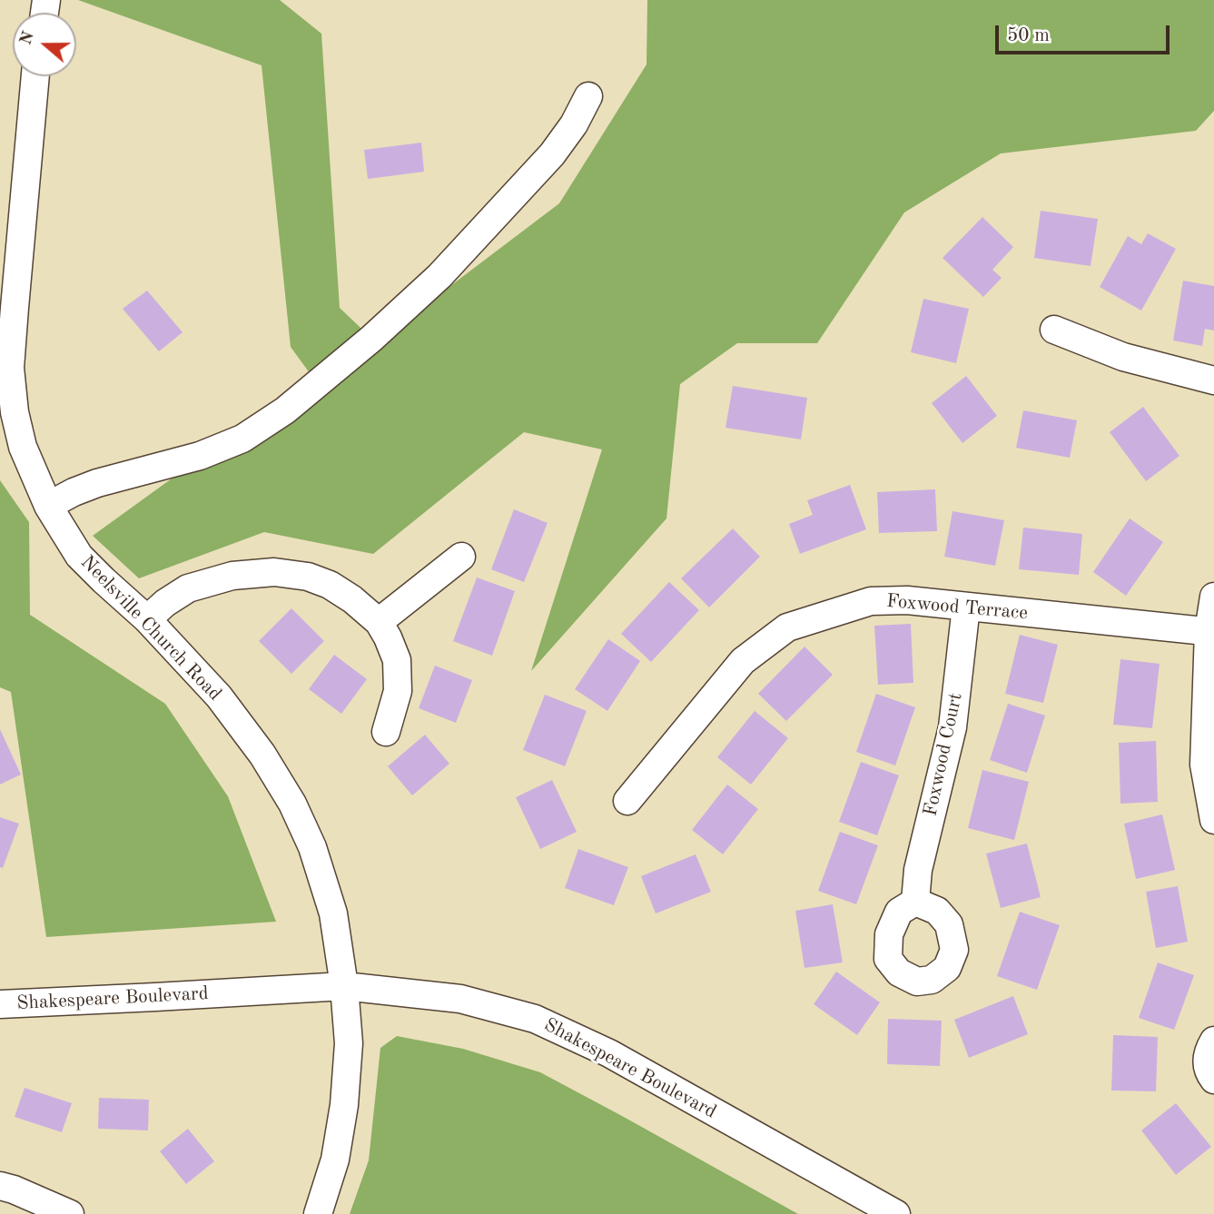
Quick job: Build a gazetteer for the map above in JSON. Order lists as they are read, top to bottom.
{
  "streets": {
    "street": [
      "Foxwood Terrace",
      "Neelsville Church Road",
      "Foxwood Court",
      "Shakespeare Boulevard"
    ]
  },
  "crossings": [
    ["Foxwood Terrace", "Foxwood Court"],
    ["Neelsville Church Road", "Shakespeare Boulevard"]
  ],
  "scale_bar": "50 m",
  "north": "left"
}
